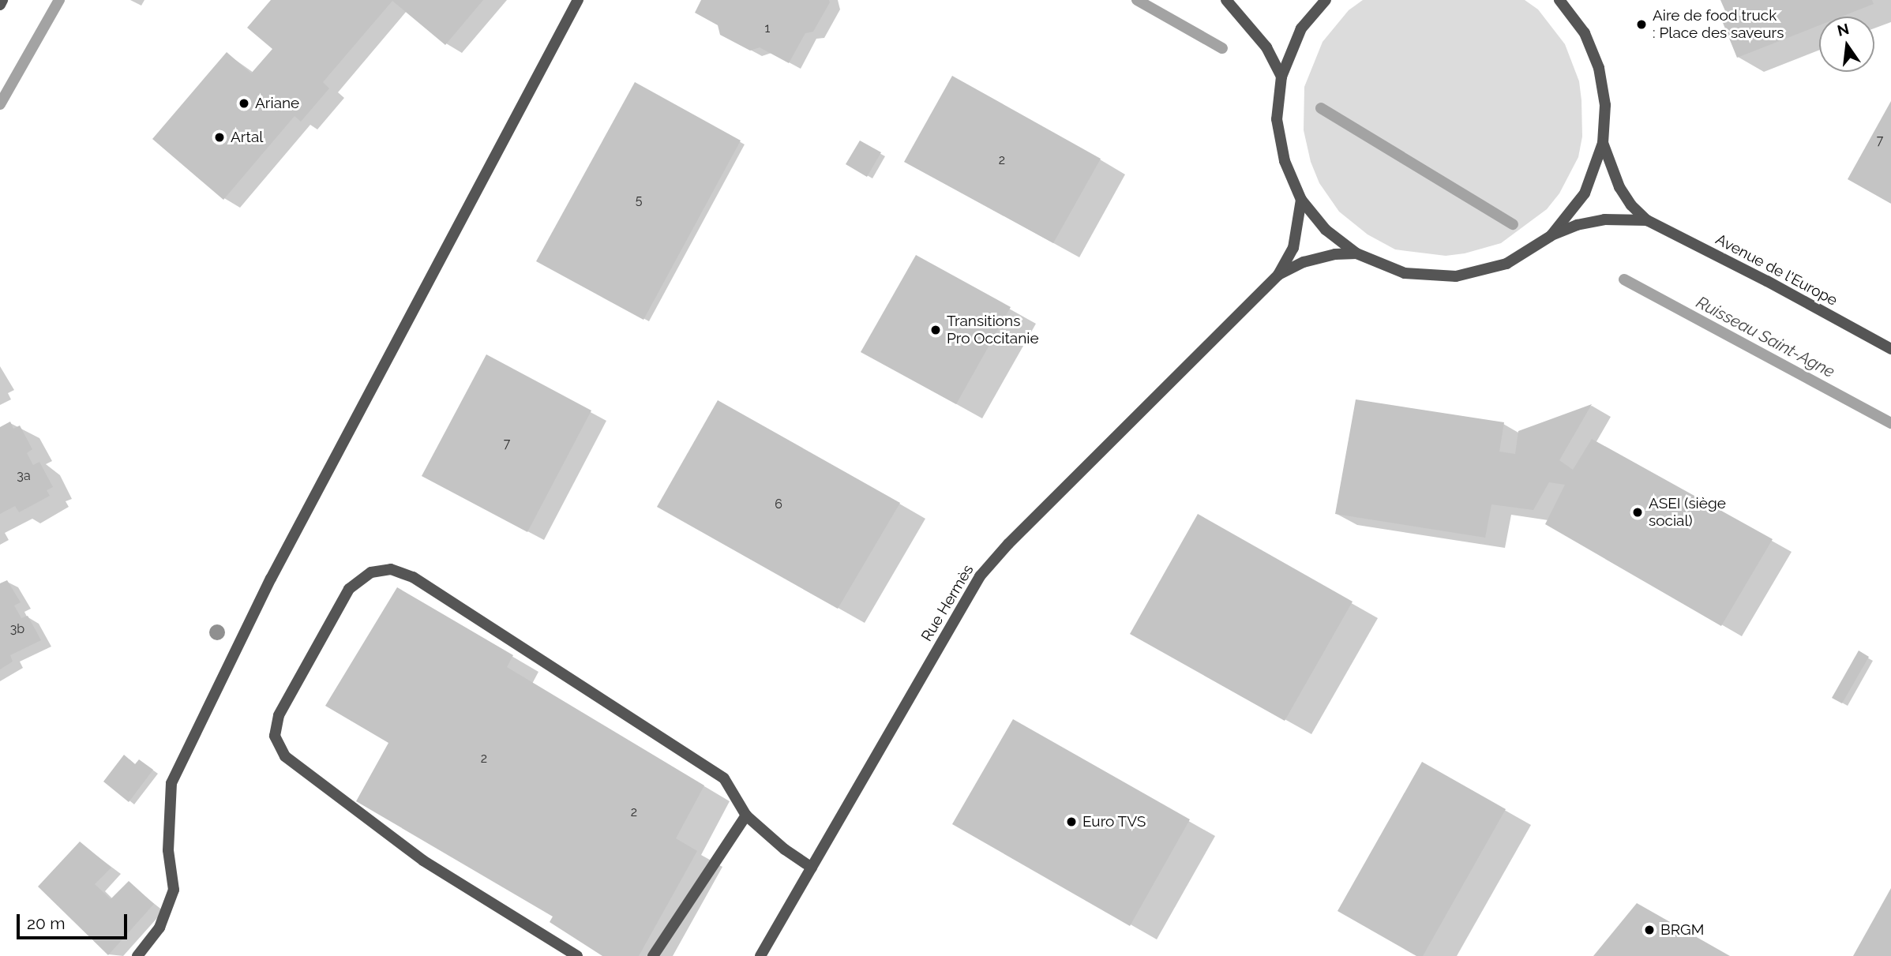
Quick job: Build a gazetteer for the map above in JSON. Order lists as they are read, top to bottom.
{
  "streets": {
    "street": ["Avenue de l'Europe", "Rue Hermès"]
  },
  "water": ["Ruisseau Saint-Agne"],
  "places": [
    "Aire de food truck : Place des saveurs",
    "Ariane",
    "Artal",
    "Transitions Pro Occitanie",
    "ASEI (siège social)",
    "Euro TVS",
    "BRGM"
  ],
  "house_numbers": [
    "1",
    "7",
    "2",
    "5",
    "7",
    "3a",
    "6",
    "3b",
    "2",
    "2"
  ],
  "scale_bar": "20 m",
  "north": "top"
}
